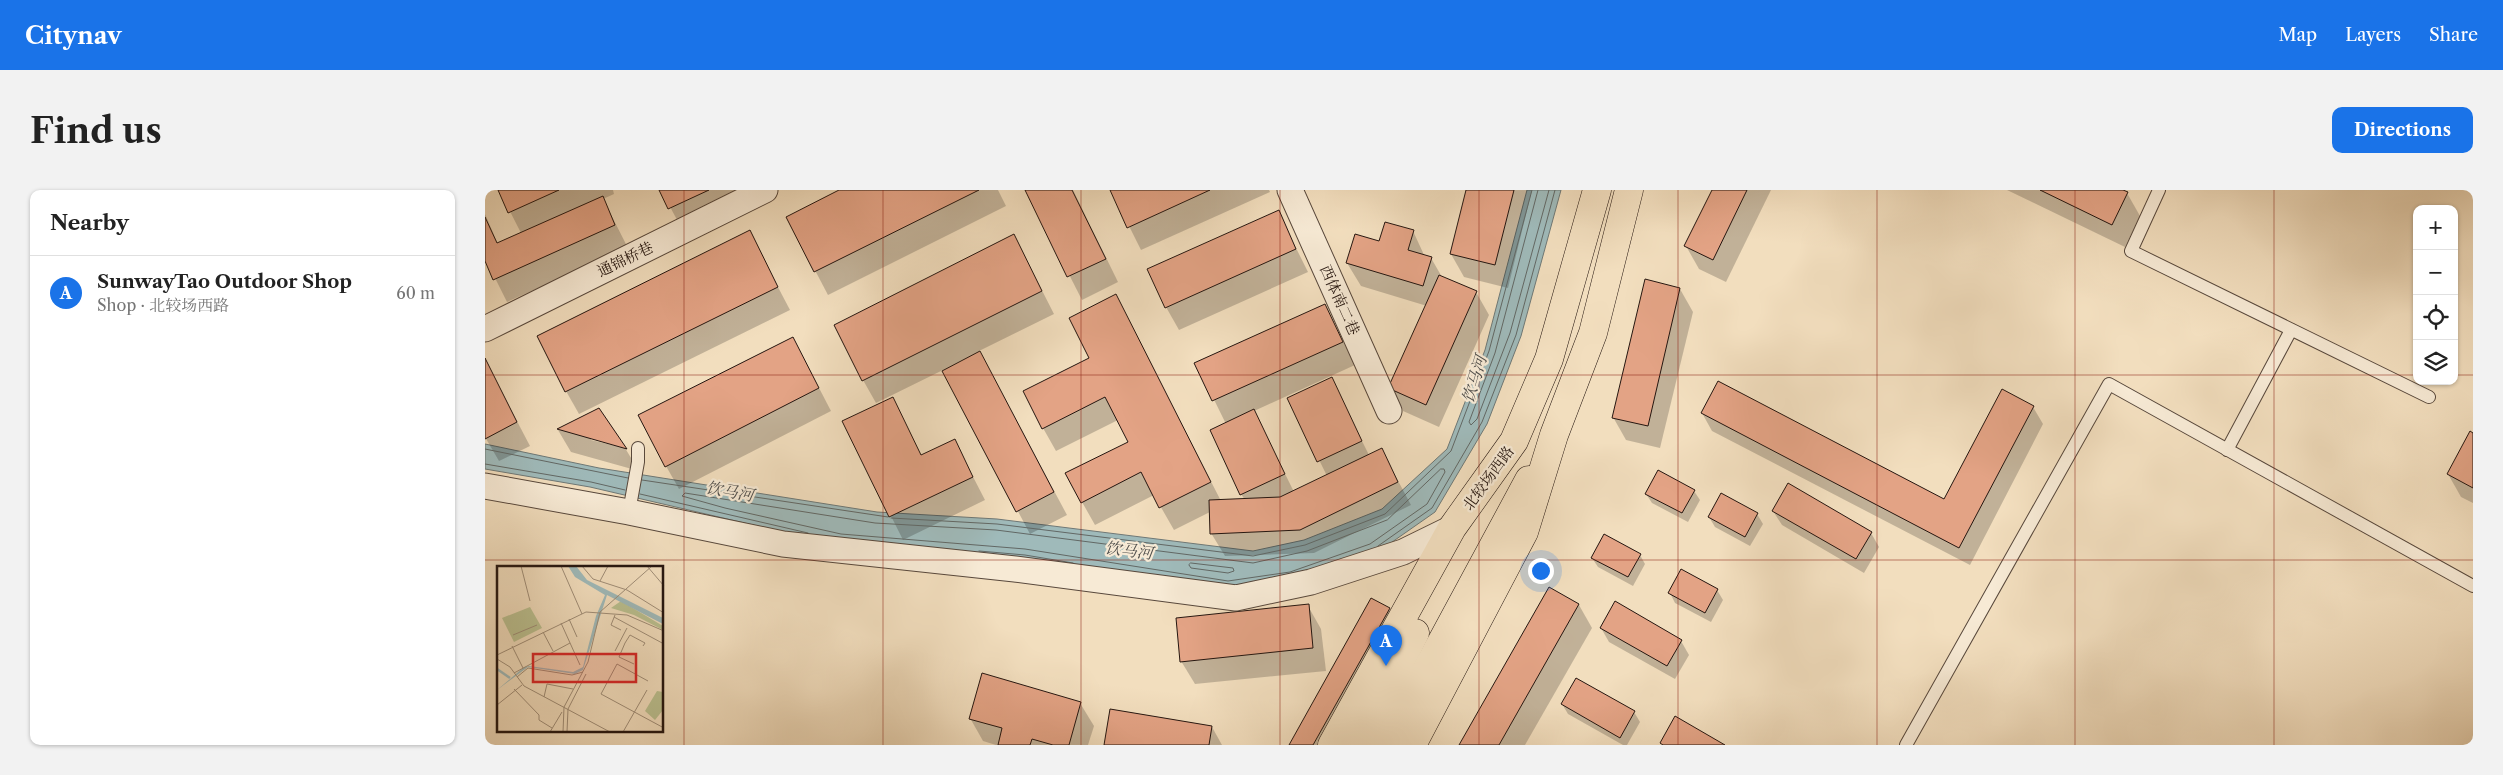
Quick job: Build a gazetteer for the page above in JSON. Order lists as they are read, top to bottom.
{
  "streets": {
    "main road": ["北较场西路"],
    "street": ["通锦桥巷", "西体南二巷"]
  },
  "water": ["饮马河"],
  "page": {
    "header": "Citynav",
    "nav": ["Map", "Layers", "Share"],
    "buttons": "Directions",
    "title": "Find us",
    "heading": "Nearby",
    "map_buttons": ["+", "−"],
    "list": [
      {
        "mark": "A",
        "name": "SunwayTao Outdoor Shop",
        "note": "Shop · 北较场西路",
        "value": "60 m"
      }
    ],
    "pins": "A"
  }
}
